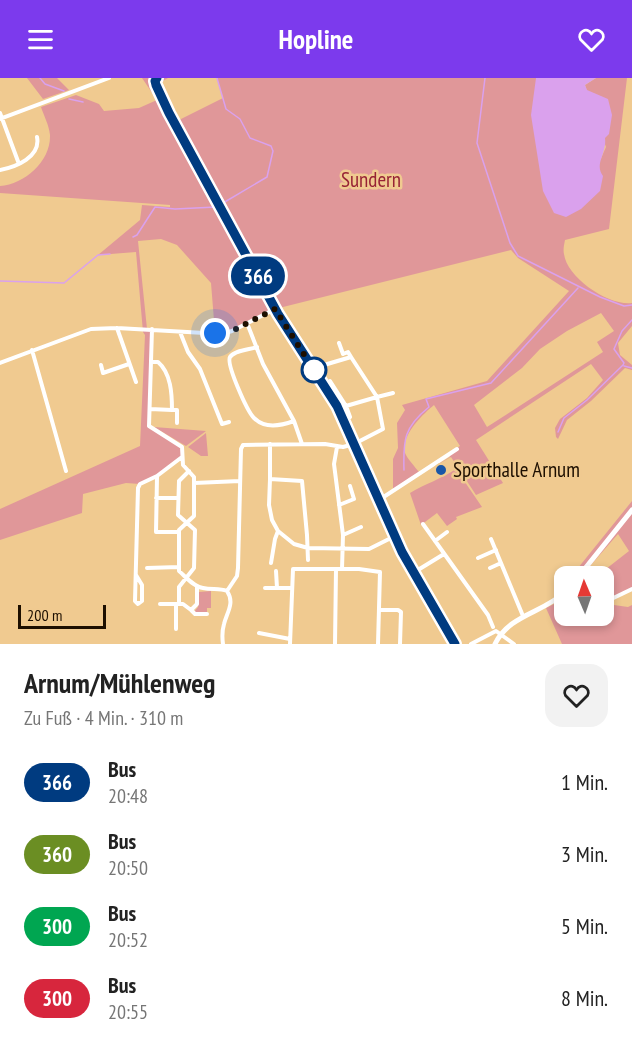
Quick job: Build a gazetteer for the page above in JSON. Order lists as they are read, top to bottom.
{
  "parks": ["Sundern"],
  "places": ["Sporthalle Arnum"],
  "lines": ["bus line 366"],
  "scale_bar": "200 m",
  "north": "top",
  "page": {
    "header": "Hopline",
    "on_map": "366",
    "scale": "200 m",
    "heading": ["Arnum/Mühlenweg", "Zu Fuß · 4 Min. · 310 m"],
    "list": [
      {
        "mark": "366",
        "name": "Bus",
        "note": "20:48",
        "value": "1 Min."
      },
      {
        "mark": "360",
        "name": "Bus",
        "note": "20:50",
        "value": "3 Min."
      },
      {
        "mark": "300",
        "name": "Bus",
        "note": "20:52",
        "value": "5 Min."
      },
      {
        "mark": "300",
        "name": "Bus",
        "note": "20:55",
        "value": "8 Min."
      }
    ]
  }
}
